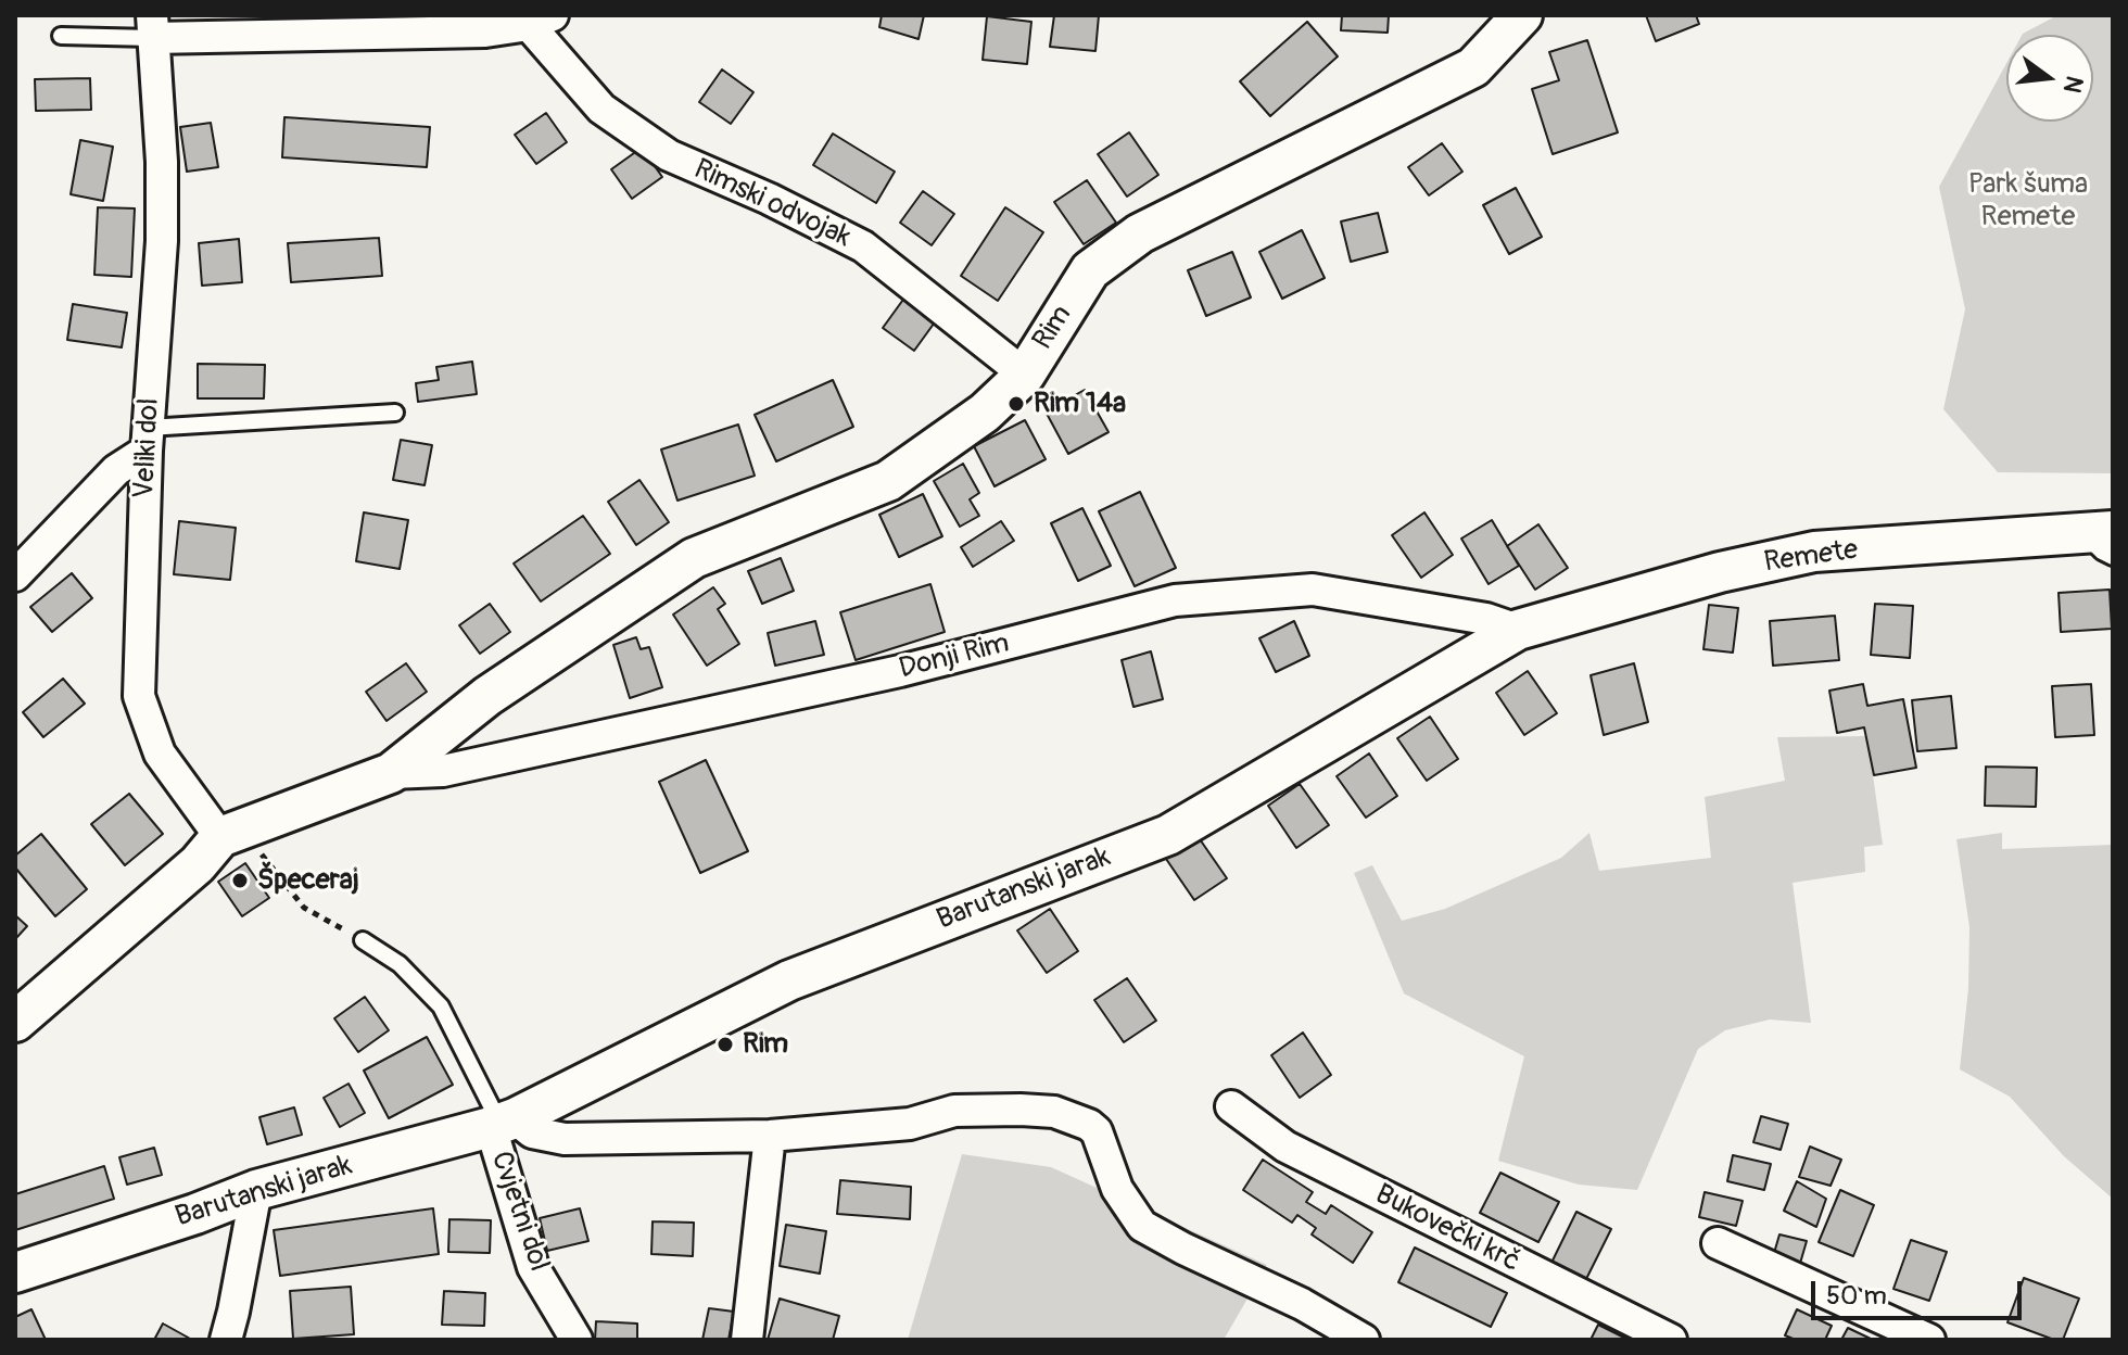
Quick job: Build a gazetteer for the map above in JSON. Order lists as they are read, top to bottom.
{
  "streets": {
    "street": [
      "Rimski odvojak",
      "Rim",
      "Veliki dol",
      "Remete",
      "Donji Rim",
      "Barutanski jarak",
      "Cvjetni dol",
      "Bukovečki krč"
    ]
  },
  "crossings": [
    ["Rimski odvojak", "Rim"],
    ["Rim", "Veliki dol"],
    ["Rim", "Donji Rim"],
    ["Remete", "Donji Rim"],
    ["Remete", "Barutanski jarak"],
    ["Donji Rim", "Barutanski jarak"],
    ["Barutanski jarak", "Cvjetni dol"]
  ],
  "parks": ["Park šuma Remete"],
  "places": ["Rim 14a", "Špeceraj", "Rim"],
  "scale_bar": "50 m",
  "north": "right"
}
